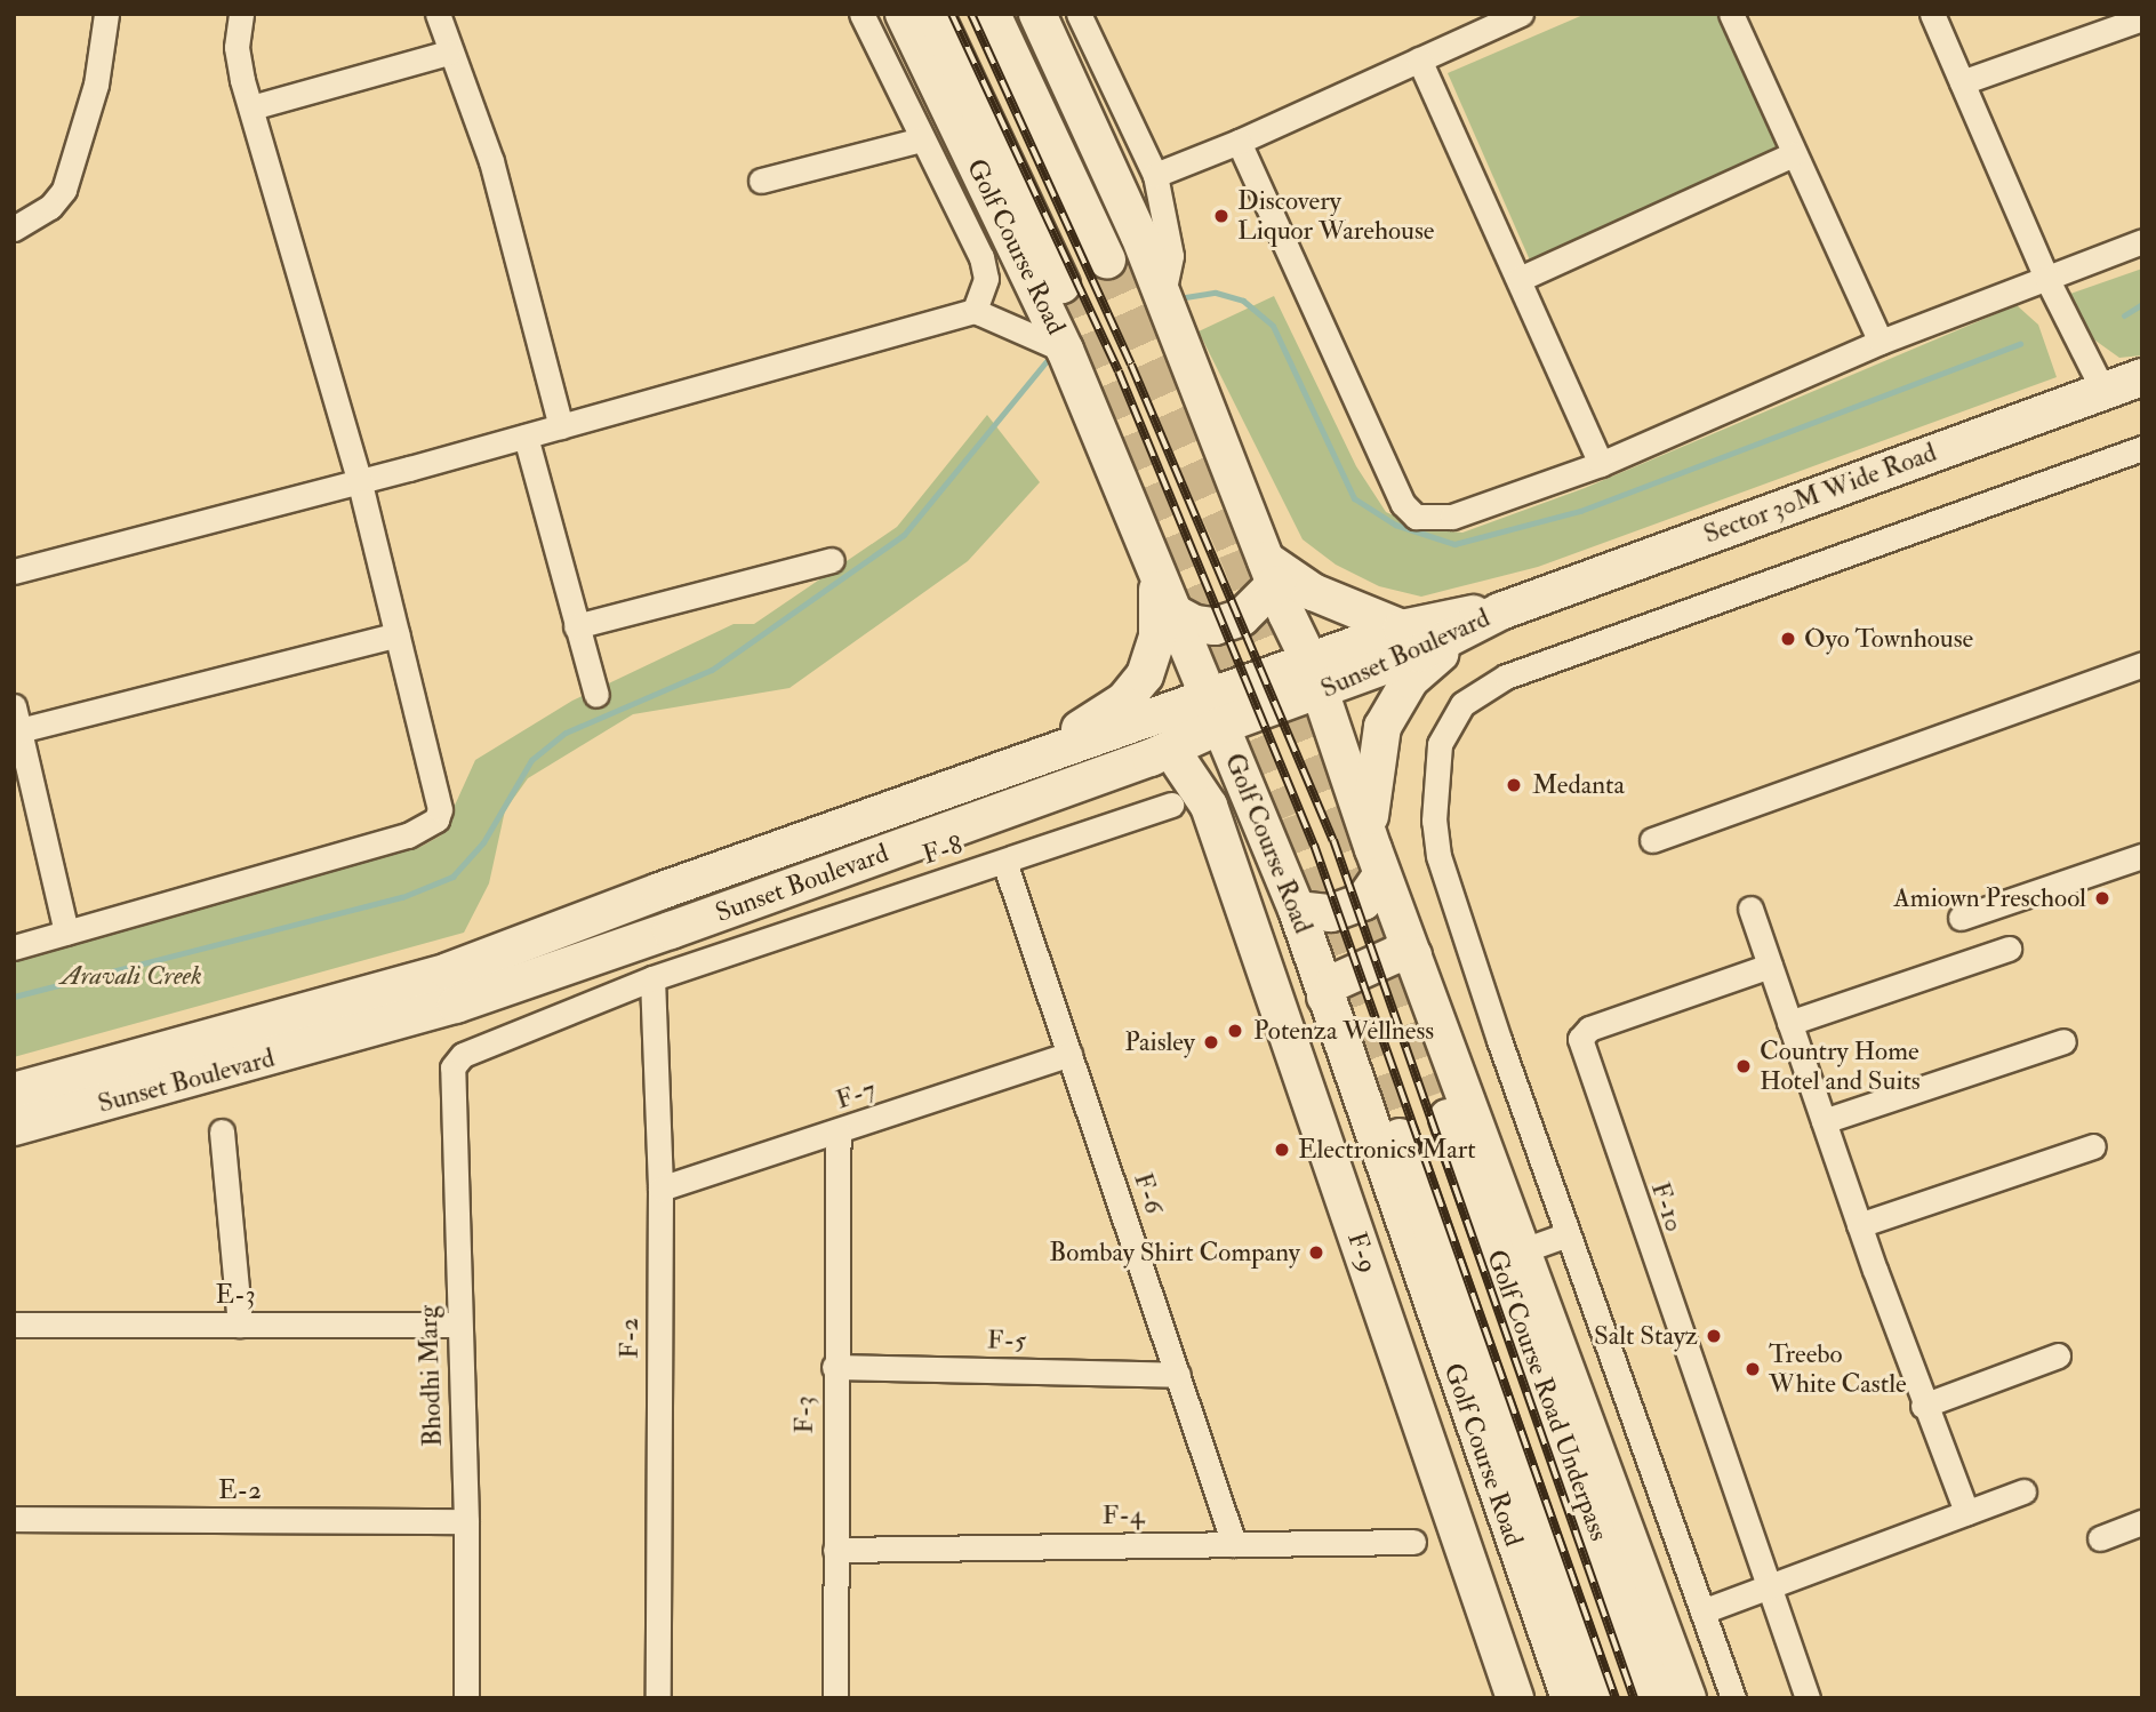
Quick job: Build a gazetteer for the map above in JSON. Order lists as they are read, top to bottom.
{
  "streets": {
    "main road": [
      "Golf Course Road",
      "Sector 30M Wide Road",
      "Sunset Boulevard",
      "F-9",
      "Golf Course Road Underpass"
    ],
    "street": [
      "F-8",
      "F-7",
      "F-6",
      "F-10",
      "E-3",
      "F-2",
      "F-5",
      "Bhodhi Marg",
      "F-3",
      "E-2",
      "F-4"
    ]
  },
  "crossings": [
    ["Golf Course Road", "Sunset Boulevard"],
    ["Sector 30M Wide Road", "Sunset Boulevard"],
    ["Sunset Boulevard", "F-9"],
    ["F-8", "F-6"],
    ["F-8", "F-2"],
    ["F-8", "Bhodhi Marg"],
    ["F-7", "F-6"],
    ["F-7", "F-2"],
    ["F-7", "F-3"],
    ["F-6", "F-5"],
    ["F-6", "F-4"],
    ["E-3", "Bhodhi Marg"],
    ["F-5", "F-3"],
    ["Bhodhi Marg", "E-2"],
    ["F-3", "F-4"]
  ],
  "parks": ["Aravali Creek"],
  "places": [
    "Discovery Liquor Warehouse",
    "Oyo Townhouse",
    "Medanta",
    "Amiown Preschool",
    "Potenza Wellness",
    "Paisley",
    "Country Home Hotel and Suits",
    "Electronics Mart",
    "Bombay Shirt Company",
    "Salt Stayz",
    "Treebo White Castle"
  ]
}
